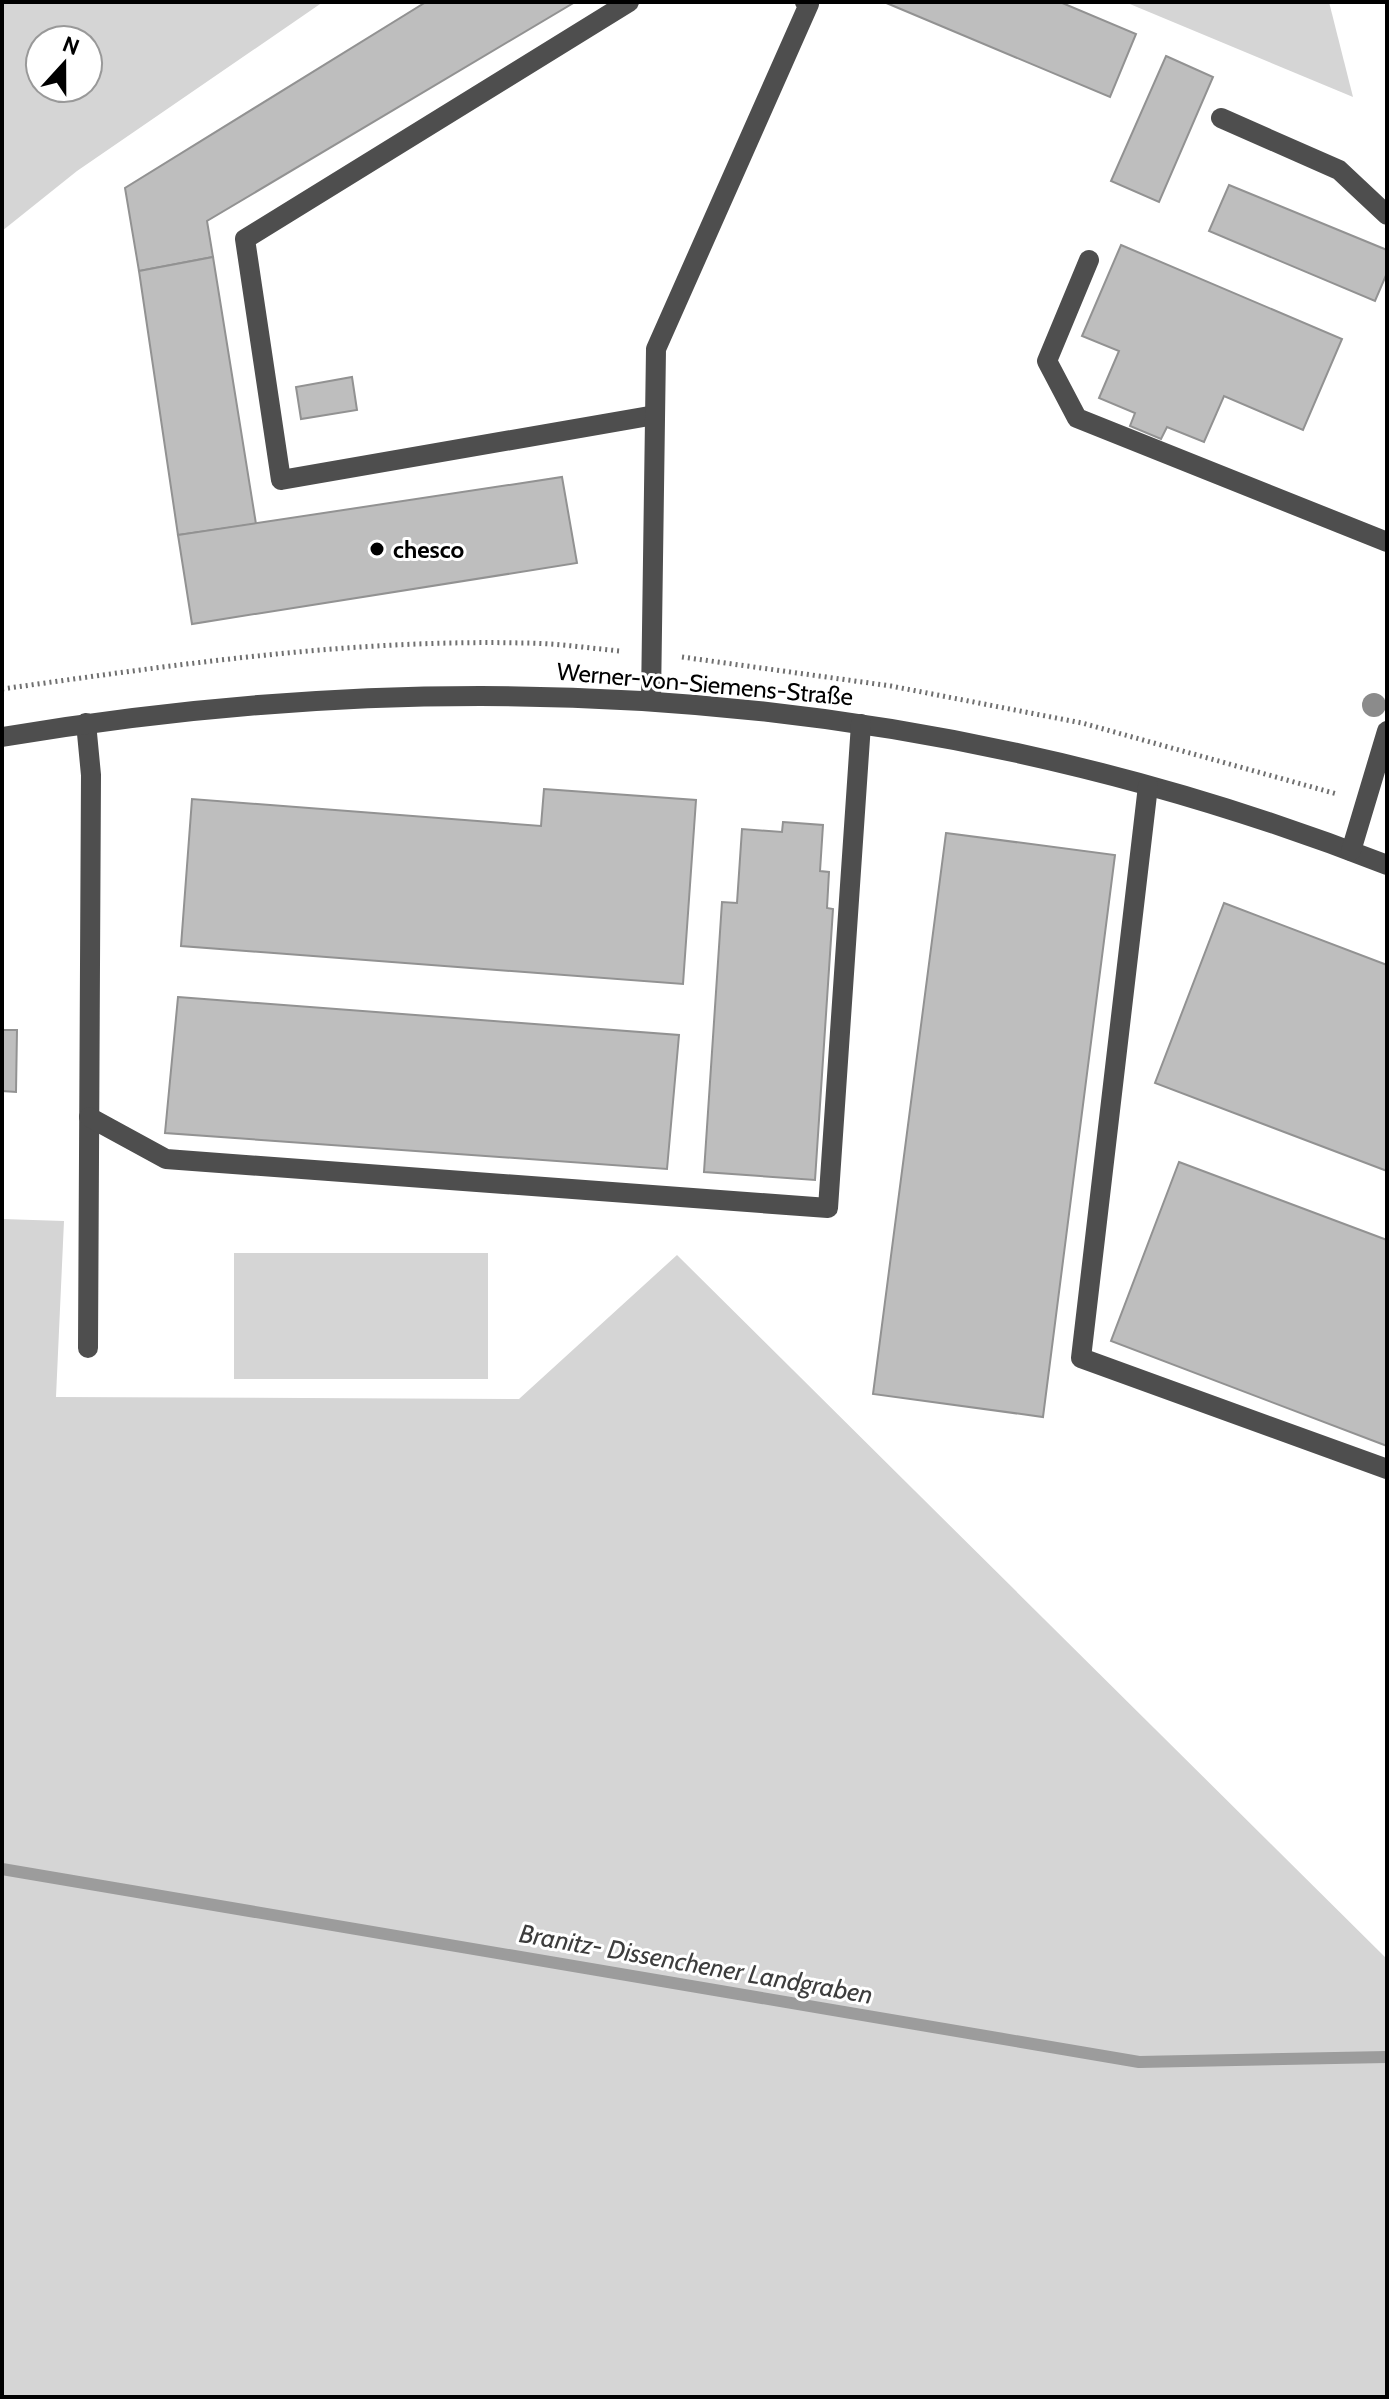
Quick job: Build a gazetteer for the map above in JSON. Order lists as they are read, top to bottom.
{
  "streets": {
    "street": ["Werner-von-Siemens-Straße"]
  },
  "water": ["Branitz- Dissenchener Landgraben"],
  "places": ["chesco"],
  "north": "top"
}
